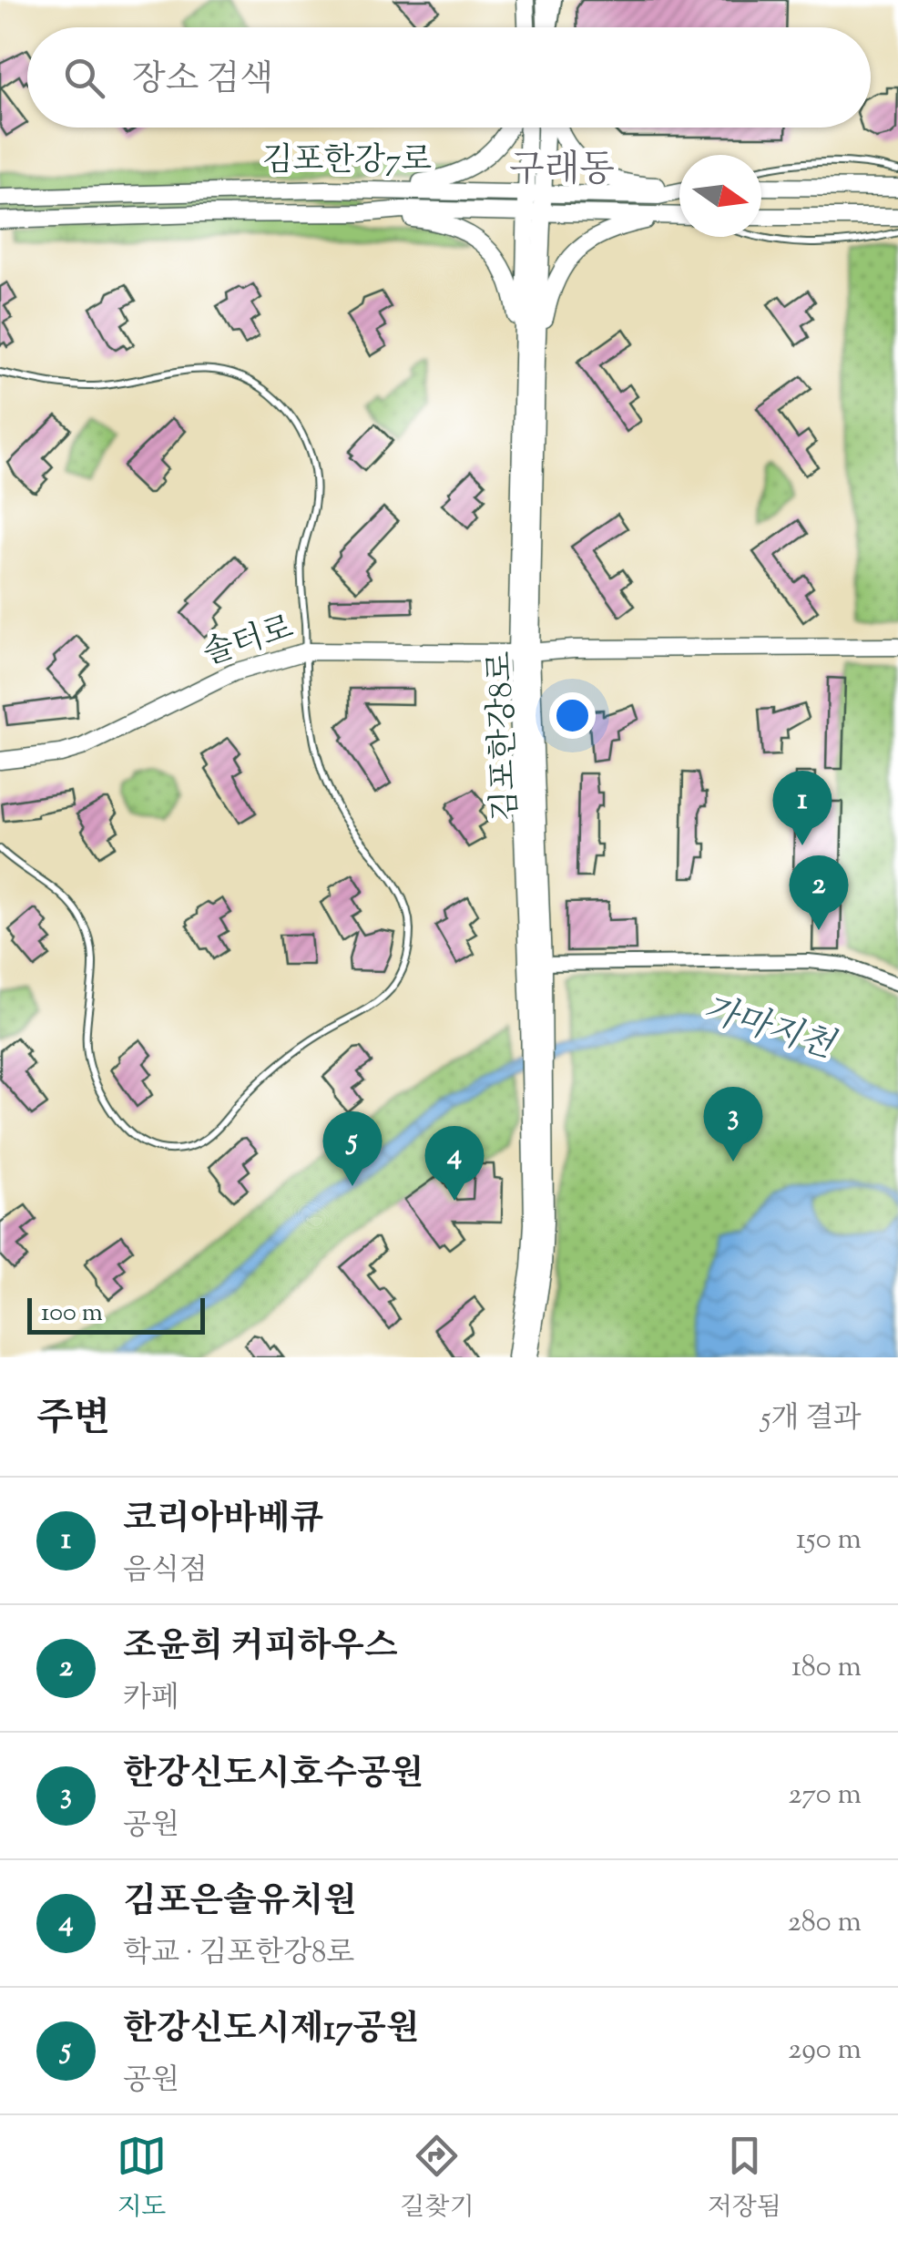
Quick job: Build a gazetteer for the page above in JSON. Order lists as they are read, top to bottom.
{
  "streets": {
    "street": ["김포한강7로", "솔터로", "김포한강8로"]
  },
  "crossings": [
    ["김포한강7로", "김포한강8로"],
    ["솔터로", "김포한강8로"]
  ],
  "districts": ["구래동"],
  "water": ["가마지천"],
  "scale_bar": "100 m",
  "north": "right",
  "page": {
    "search": "장소 검색",
    "pins": [
      "1",
      "2",
      "3",
      "5",
      "4"
    ],
    "scale": "100 m",
    "heading": ["주변", "5개 결과"],
    "list": [
      {
        "mark": "1",
        "name": "코리아바베큐",
        "note": "음식점",
        "value": "150 m"
      },
      {
        "mark": "2",
        "name": "조윤희 커피하우스",
        "note": "카페",
        "value": "180 m"
      },
      {
        "mark": "3",
        "name": "한강신도시호수공원",
        "note": "공원",
        "value": "270 m"
      },
      {
        "mark": "4",
        "name": "김포은솔유치원",
        "note": "학교 · 김포한강8로",
        "value": "280 m"
      },
      {
        "mark": "5",
        "name": "한강신도시제17공원",
        "note": "공원",
        "value": "290 m"
      }
    ],
    "nav": ["지도", "길찾기", "저장됨"]
  }
}
